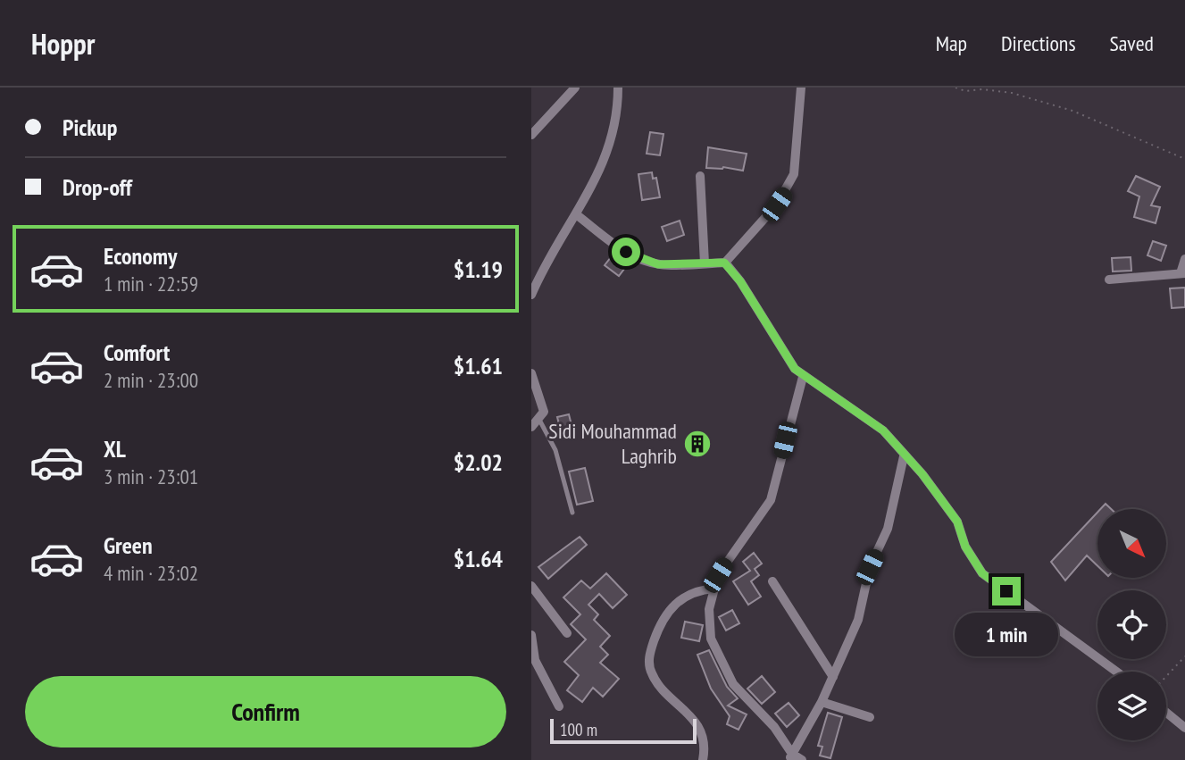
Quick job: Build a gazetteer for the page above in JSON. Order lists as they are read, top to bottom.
{
  "places": {
    "building": ["Sidi Mouhammad Laghrib"]
  },
  "scale_bar": "100 m",
  "north": "bottom right",
  "page": {
    "header": "Hoppr",
    "nav": ["Map", "Directions", "Saved"],
    "banner": ["Pickup", "Drop-off"],
    "list": [
      {
        "name": "Economy",
        "note": "1 min · 22:59",
        "value": "$1.19"
      },
      {
        "name": "Comfort",
        "note": "2 min · 23:00",
        "value": "$1.61"
      },
      {
        "name": "XL",
        "note": "3 min · 23:01",
        "value": "$2.02"
      },
      {
        "name": "Green",
        "note": "4 min · 23:02",
        "value": "$1.64"
      }
    ],
    "bubble": "1 min",
    "buttons": "Confirm",
    "scale": "100 m"
  }
}
